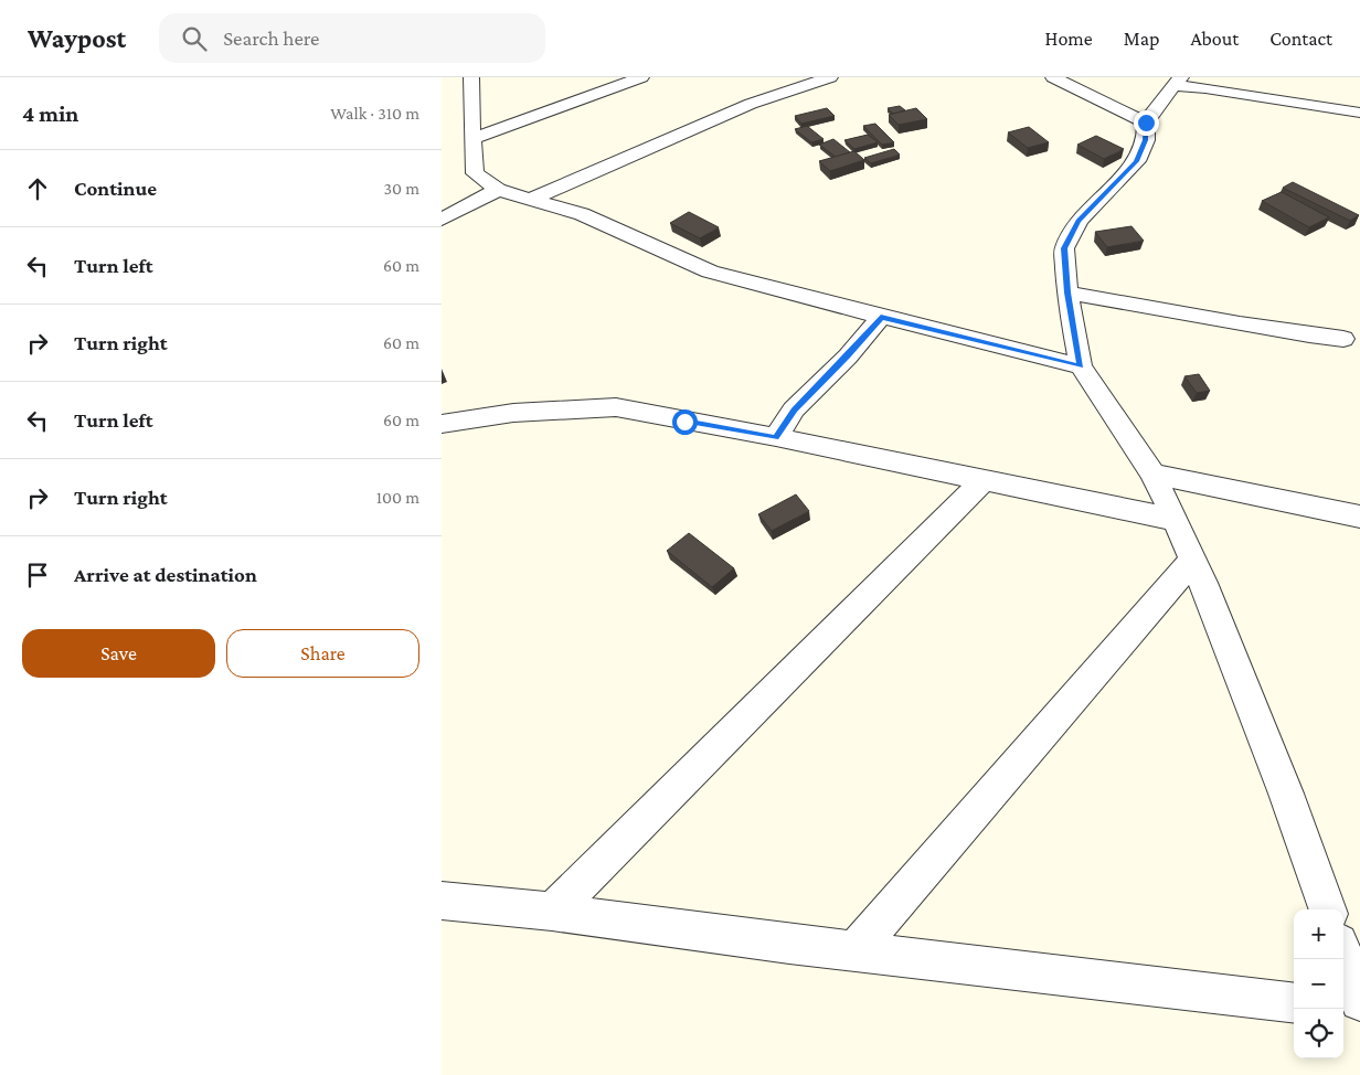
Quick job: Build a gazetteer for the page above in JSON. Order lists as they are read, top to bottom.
{
  "page": {
    "header": "Waypost",
    "search": "Search here",
    "nav": [
      "Home",
      "Map",
      "About",
      "Contact"
    ],
    "heading": ["4 min", "Walk · 310 m"],
    "list": [
      ["Continue", "30 m"],
      ["Turn left", "60 m"],
      ["Turn right", "60 m"],
      ["Turn left", "60 m"],
      ["Turn right", "100 m"],
      "Arrive at destination"
    ],
    "buttons": ["Save", "Share"],
    "map_buttons": ["+", "−"]
  }
}
